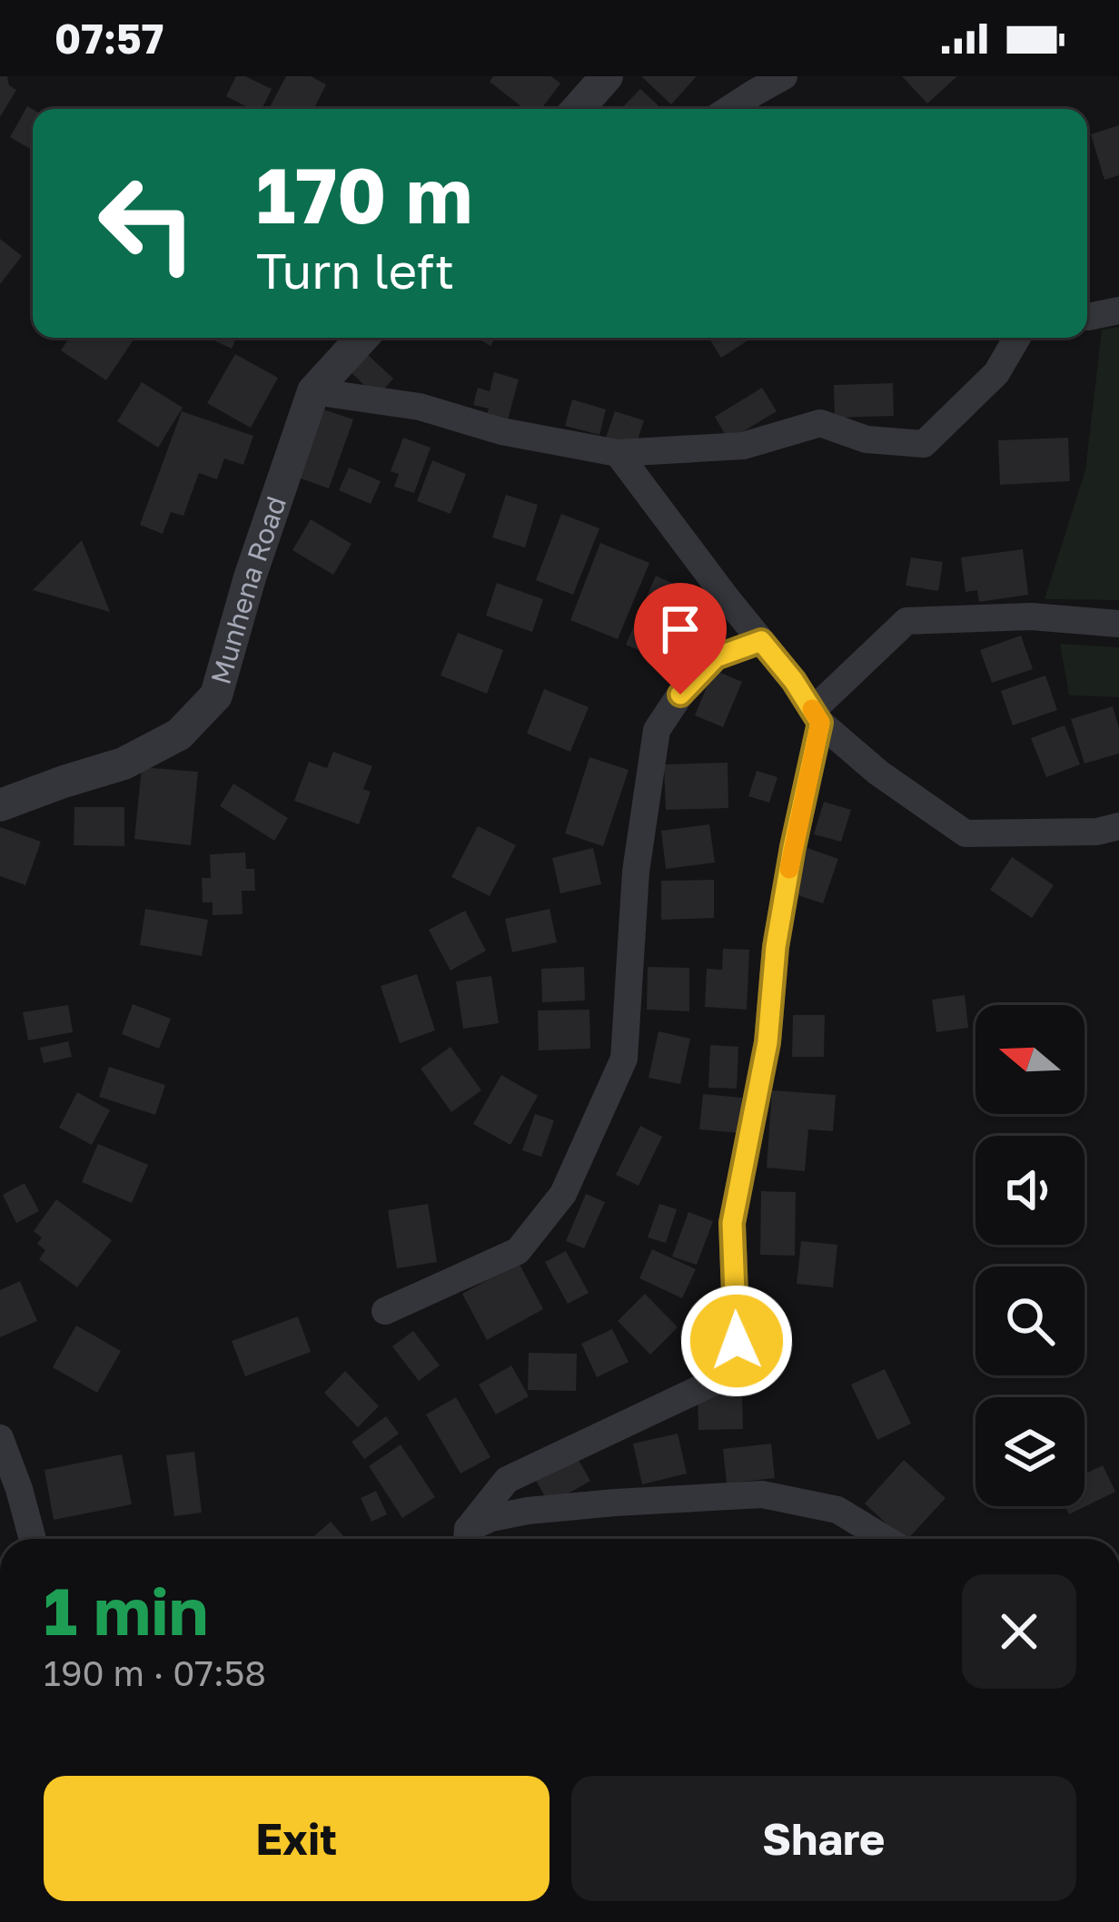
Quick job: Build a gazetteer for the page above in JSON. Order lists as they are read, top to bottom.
{
  "streets": {
    "street": ["Munhena Road"]
  },
  "north": "left",
  "page": {
    "status": "07:57",
    "turn": ["170 m", "Turn left"],
    "heading": ["1 min", "190 m · 07:58"],
    "buttons": ["Exit", "Share"]
  }
}
